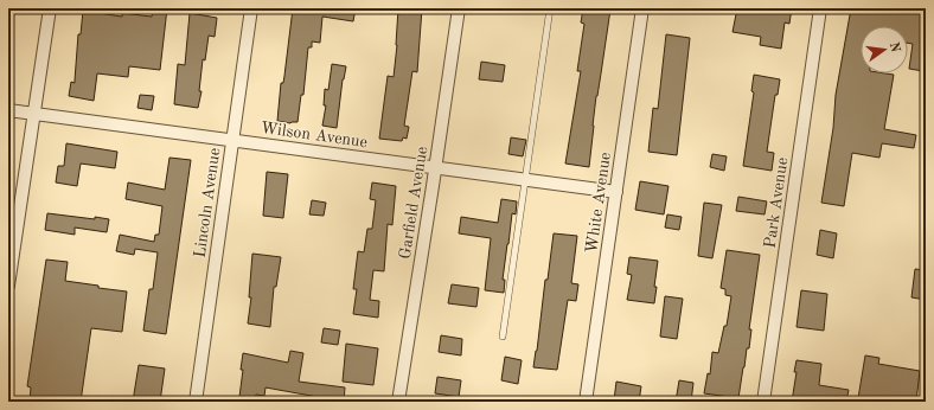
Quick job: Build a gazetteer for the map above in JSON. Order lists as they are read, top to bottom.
{
  "streets": {
    "street": [
      "Wilson Avenue",
      "Lincoln Avenue",
      "Garfield Avenue",
      "White Avenue",
      "Park Avenue"
    ]
  },
  "crossings": [
    ["Wilson Avenue", "Lincoln Avenue"],
    ["Wilson Avenue", "Garfield Avenue"],
    ["Wilson Avenue", "White Avenue"]
  ],
  "north": "right"
}
